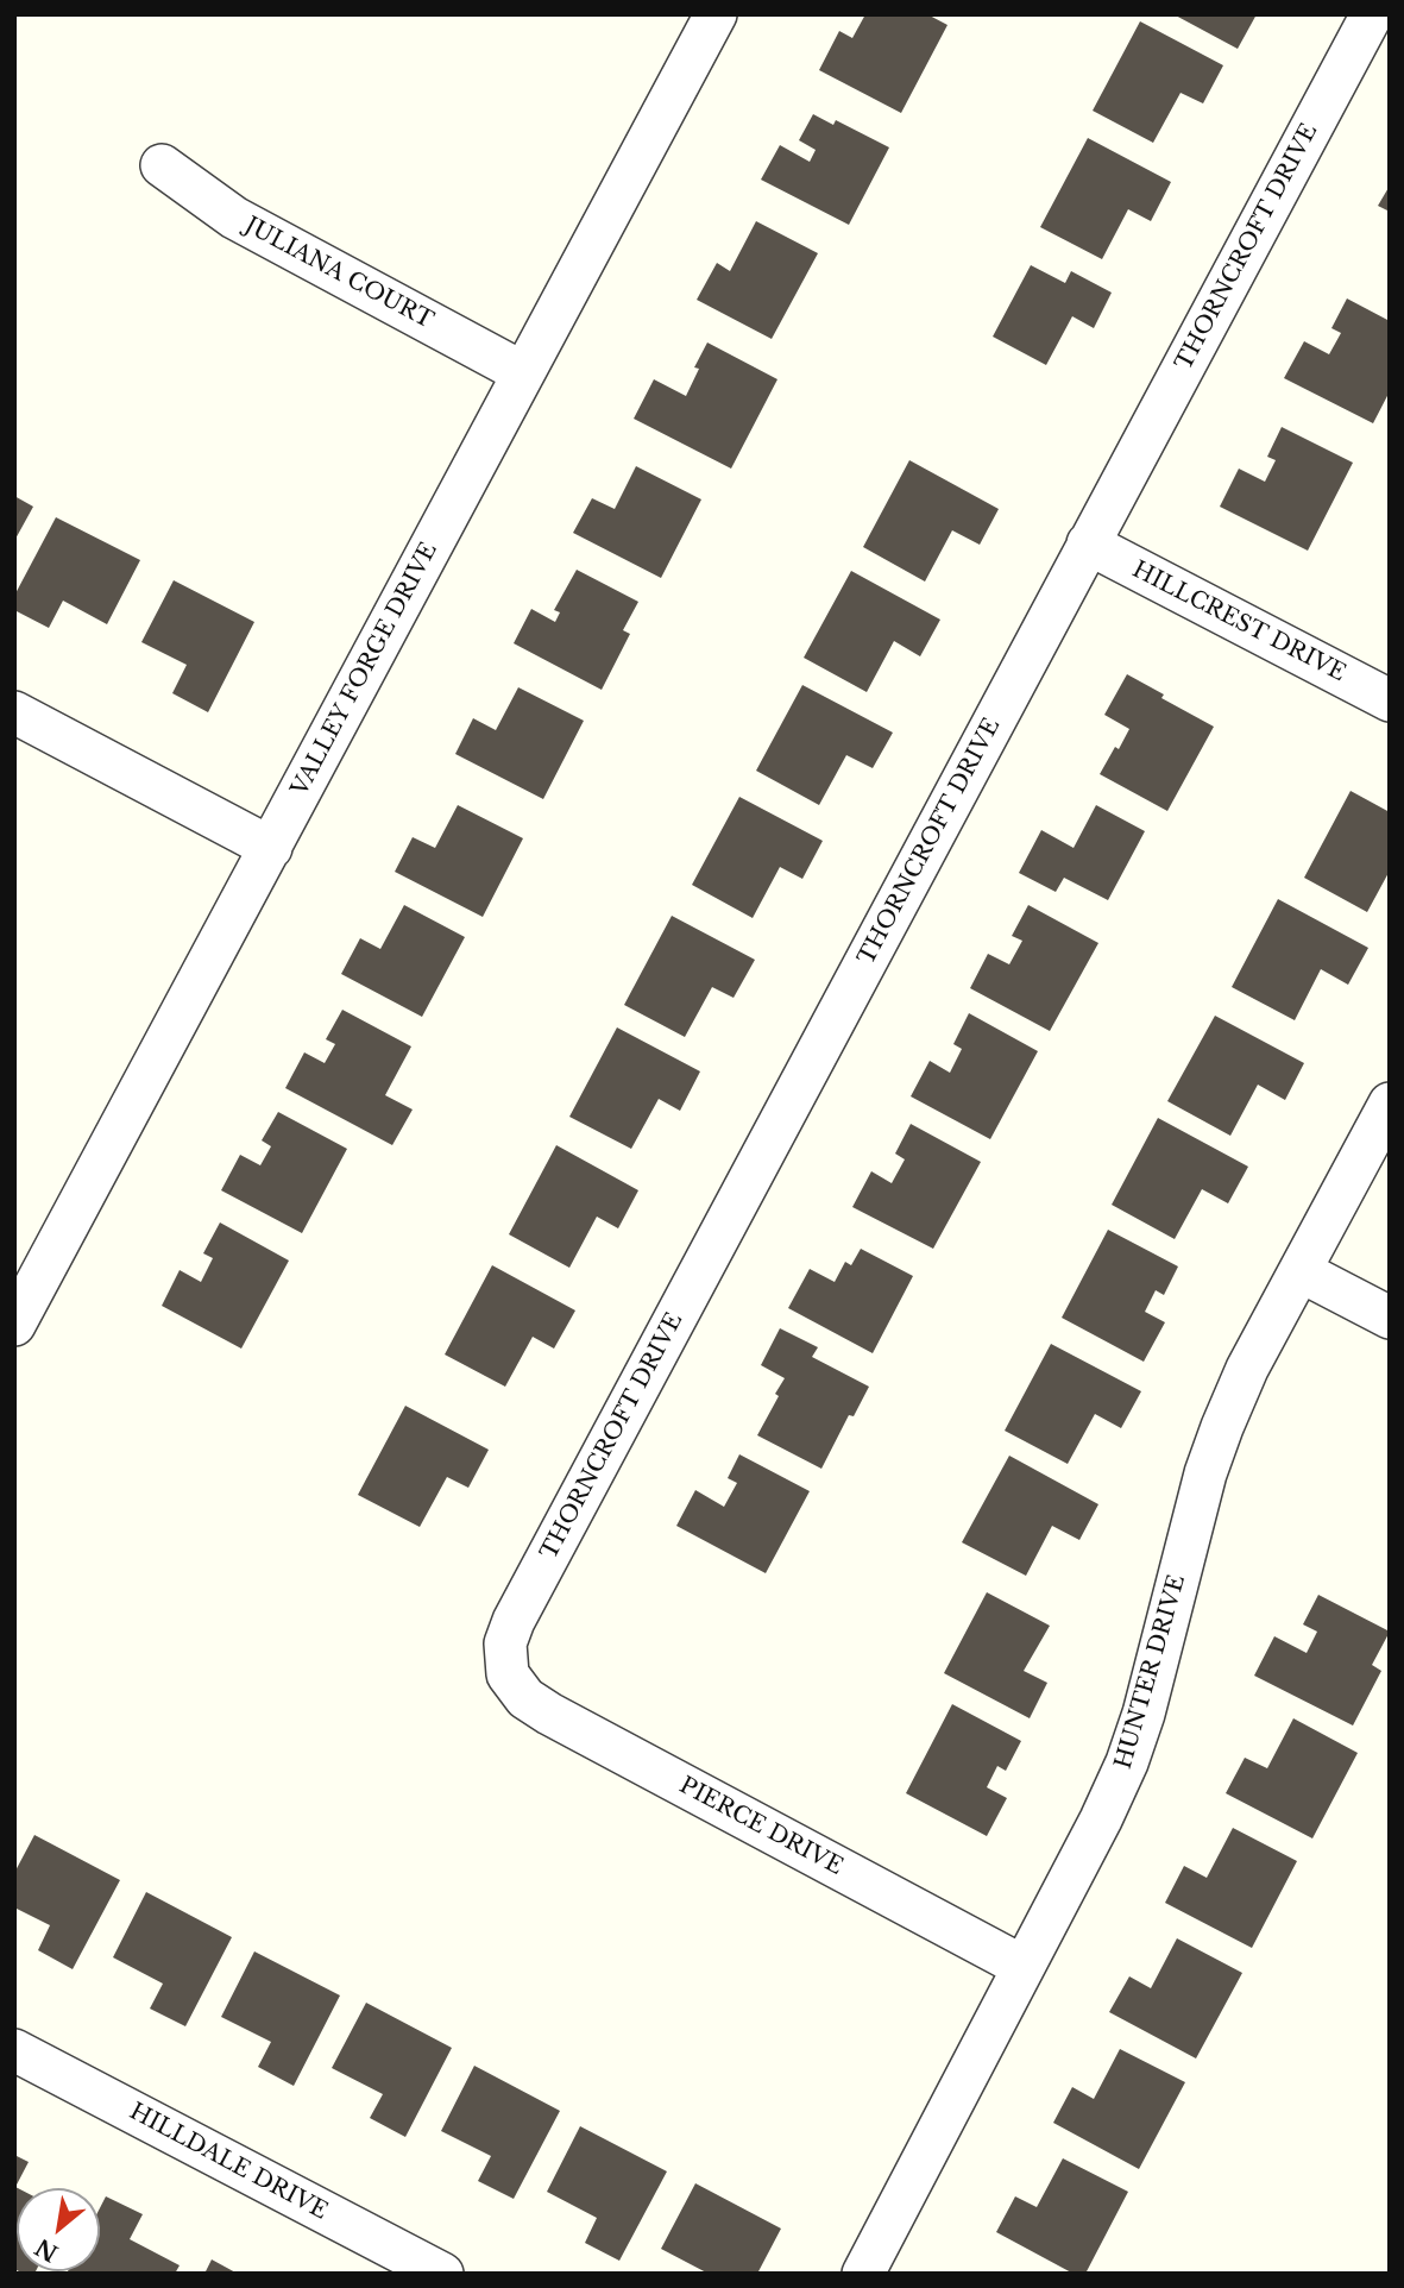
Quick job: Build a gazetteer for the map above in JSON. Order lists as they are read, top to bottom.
{
  "streets": {
    "street": [
      "THORNCROFT DRIVE",
      "JULIANA COURT",
      "HILLCREST DRIVE",
      "VALLEY FORGE DRIVE",
      "HUNTER DRIVE",
      "PIERCE DRIVE",
      "HILLDALE DRIVE"
    ]
  },
  "crossings": [
    ["THORNCROFT DRIVE", "HILLCREST DRIVE"],
    ["THORNCROFT DRIVE", "PIERCE DRIVE"],
    ["JULIANA COURT", "VALLEY FORGE DRIVE"],
    ["HUNTER DRIVE", "PIERCE DRIVE"]
  ],
  "north": "bottom left"
}
